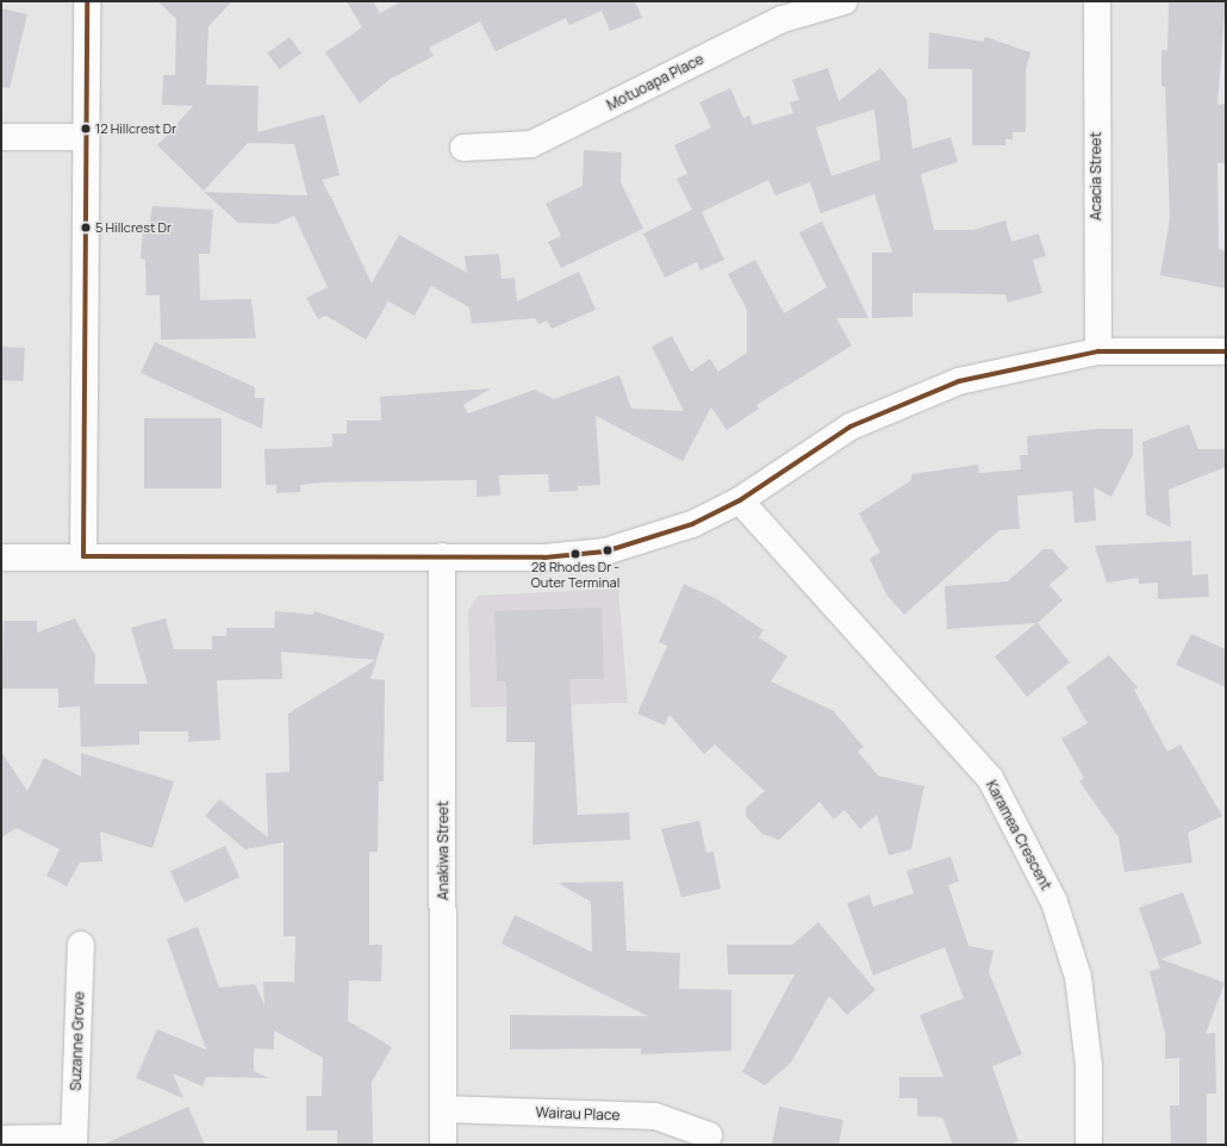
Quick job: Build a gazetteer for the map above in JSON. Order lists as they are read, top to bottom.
{
  "streets": {
    "street": [
      "Motuoapa Place",
      "Acacia Street",
      "Karamea Crescent",
      "Anakiwa Street",
      "Suzanne Grove",
      "Wairau Place"
    ]
  },
  "crossings": [
    ["Anakiwa Street", "Wairau Place"]
  ],
  "places": ["12 Hillcrest Dr", "5 Hillcrest Dr", "28 Rhodes Dr - Outer Terminal"]
}
